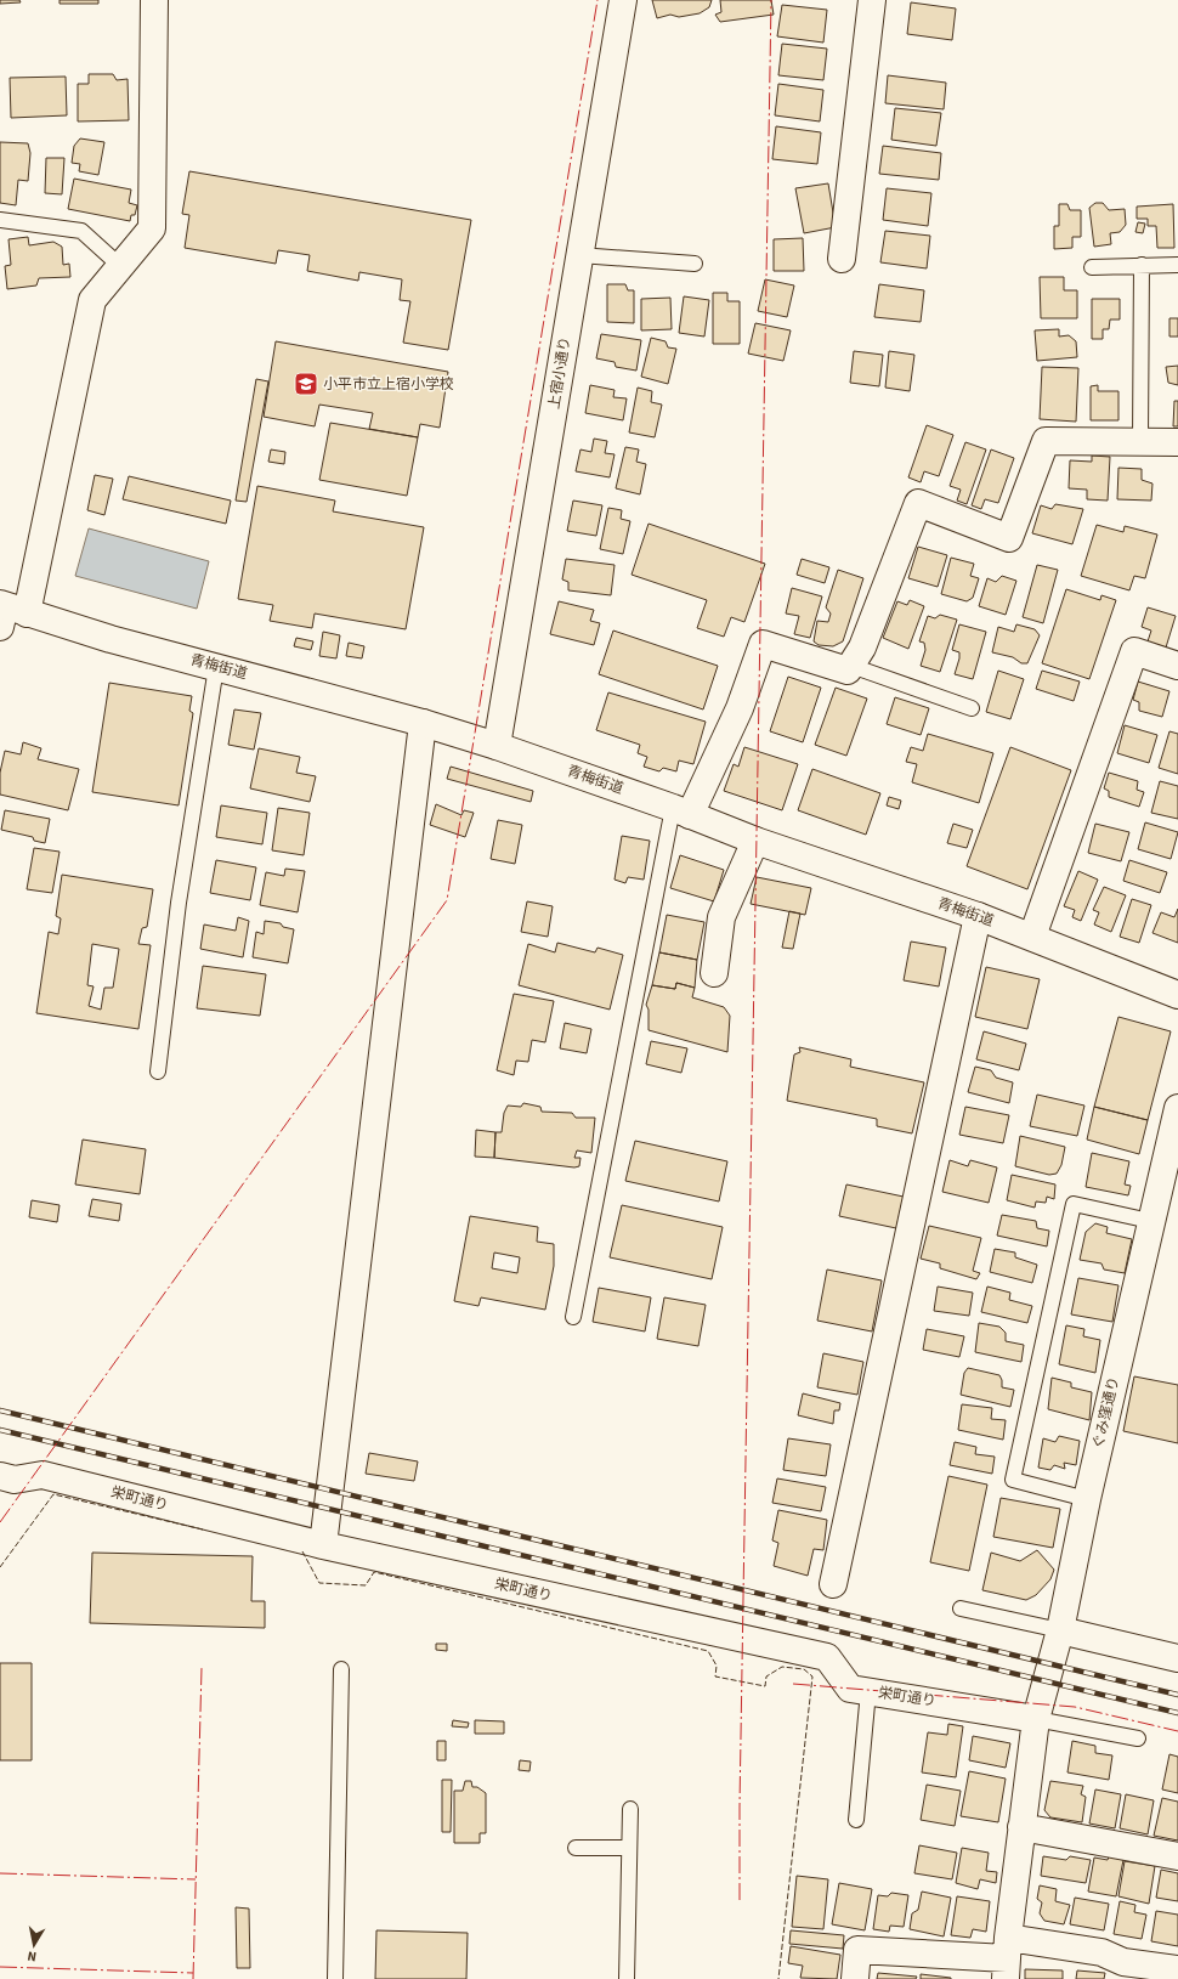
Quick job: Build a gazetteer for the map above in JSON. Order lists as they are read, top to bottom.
{
  "streets": {
    "street": [
      "上宿小通り",
      "青梅街道",
      "ぐみ窪通り",
      "栄町通り"
    ]
  },
  "crossings": [
    ["上宿小通り", "青梅街道"],
    ["ぐみ窪通り", "栄町通り"]
  ],
  "places": {
    "school or university": ["小平市立上宿小学校"]
  },
  "north": "bottom"
}
